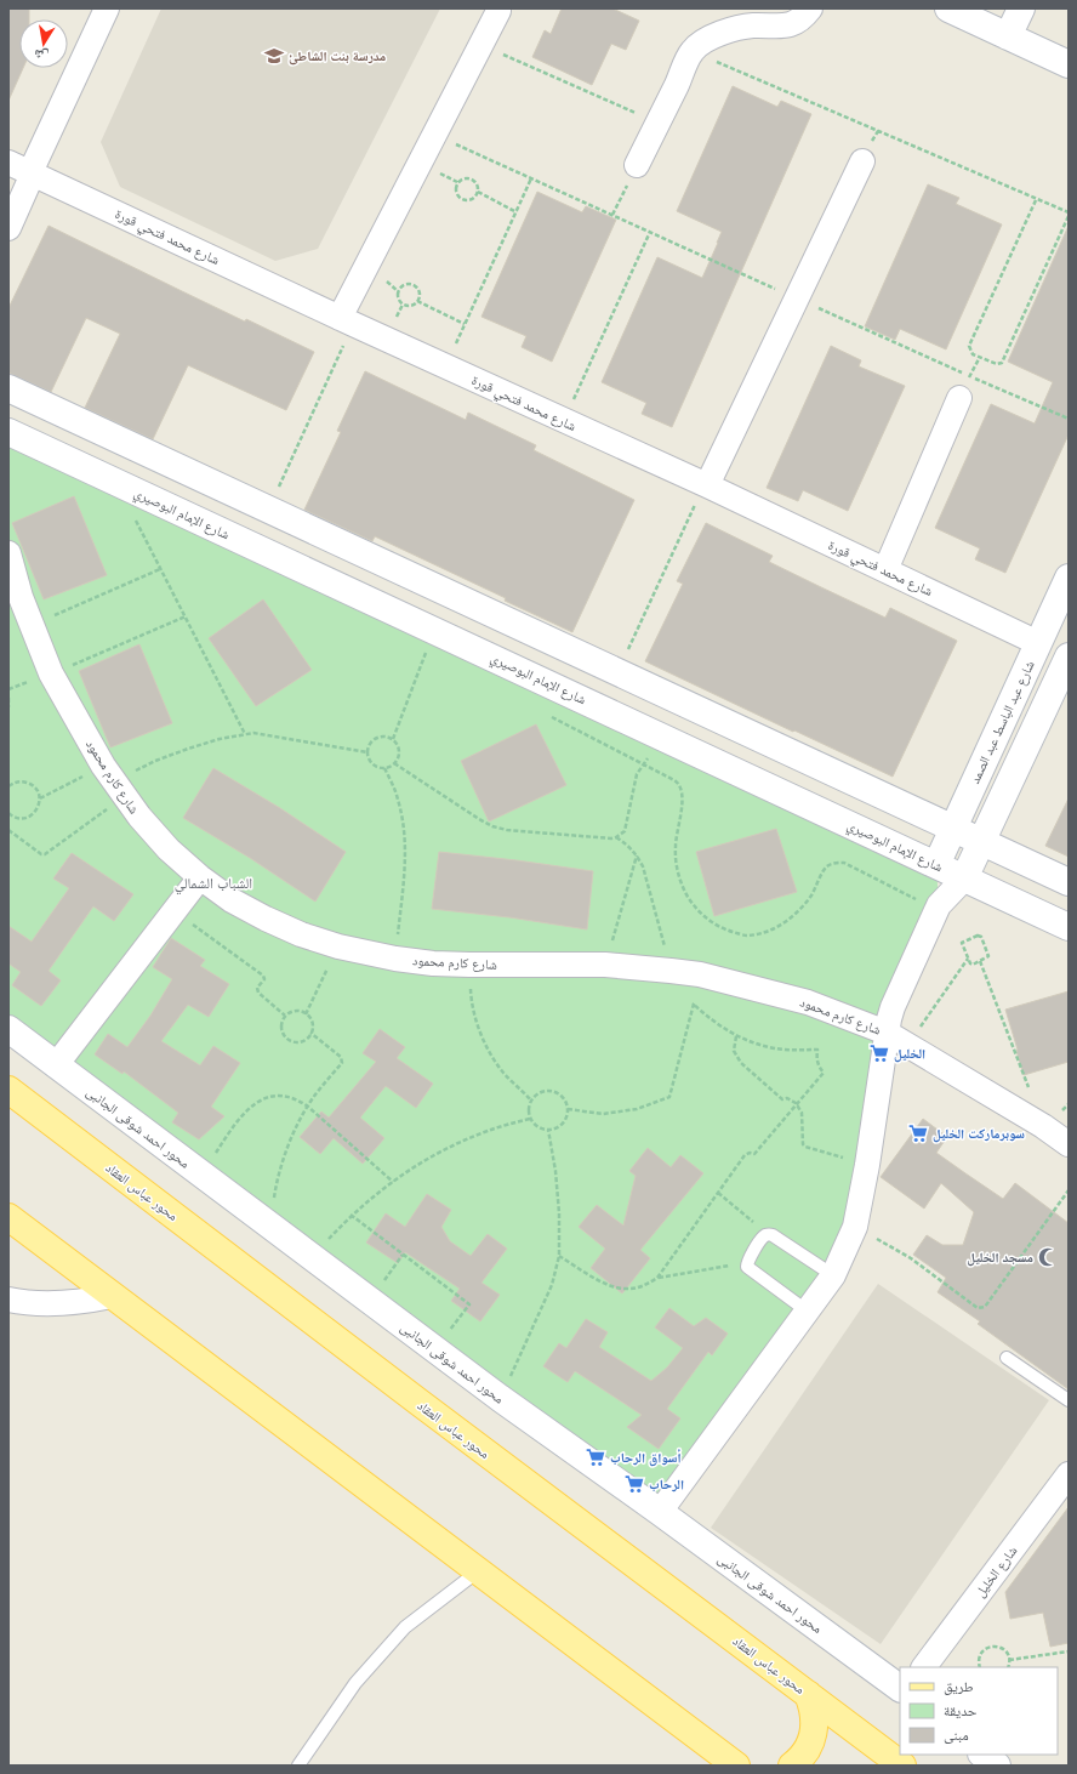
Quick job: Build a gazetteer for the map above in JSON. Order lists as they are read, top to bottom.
{
  "streets": {
    "main road": ["محور عباس العقاد"],
    "street": [
      "شارع محمد فتحي قورة",
      "شارع الإمام البوصيري",
      "شارع عبد الباسط عبد الصمد",
      "شارع كارم محمود",
      "محور احمد شوقى الجانبى",
      "شارع الخليل"
    ]
  },
  "crossings": [
    ["شارع محمد فتحي قورة", "شارع عبد الباسط عبد الصمد"],
    ["شارع الإمام البوصيري", "شارع عبد الباسط عبد الصمد"]
  ],
  "districts": ["الشباب الشمالي"],
  "places": {
    "school or university": ["مدرسة بنت الشاطئ"],
    "supermarket": [
      "الخليل",
      "سوبرماركت الخليل",
      "أسواق الرحاب",
      "الرحاب"
    ],
    "mosque": ["مسجد الخليل"]
  },
  "legend": ["طريق", "حديقة", "مبنى"],
  "north": "bottom"
}
